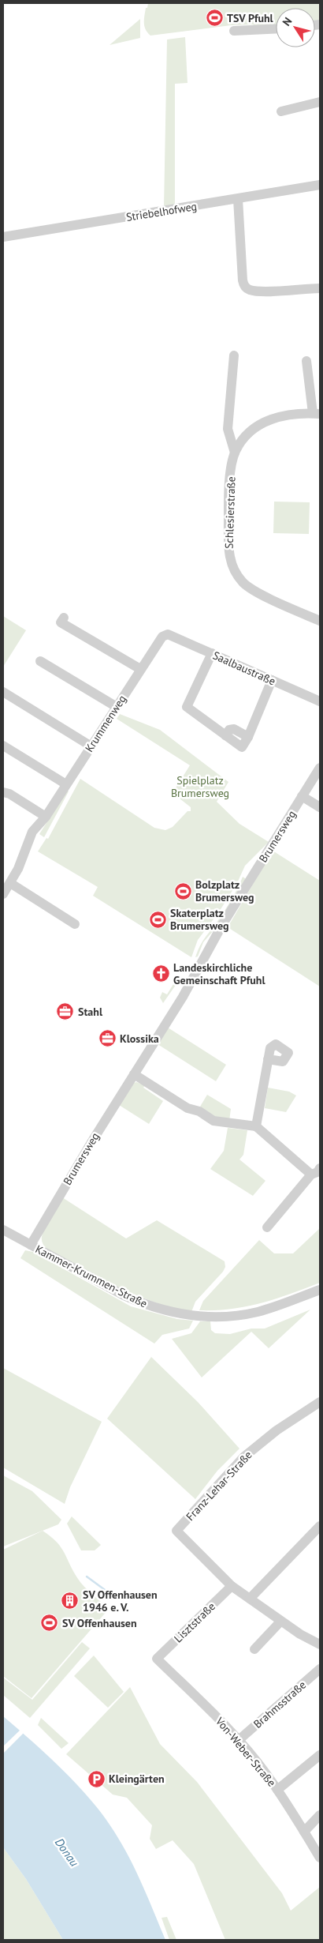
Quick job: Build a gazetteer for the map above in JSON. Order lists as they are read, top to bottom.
{
  "streets": {
    "street": [
      "Striebelhofweg",
      "Schlesierstraße",
      "Saalbaustraße",
      "Krummenweg",
      "Brumersweg",
      "Kammer-Krummen-Straße",
      "Franz-Lehar-Straße",
      "Lisztstraße",
      "Brahmsstraße",
      "Von-Weber-Straße"
    ]
  },
  "crossings": [
    ["Saalbaustraße", "Krummenweg"],
    ["Brumersweg", "Kammer-Krummen-Straße"],
    ["Franz-Lehar-Straße", "Lisztstraße"],
    ["Lisztstraße", "Von-Weber-Straße"],
    ["Brahmsstraße", "Von-Weber-Straße"]
  ],
  "water": ["Donau"],
  "parks": ["Spielplatz Brumersweg"],
  "places": {
    "sports": [
      "TSV Pfuhl",
      "Bolzplatz Brumersweg",
      "Skaterplatz Brumersweg",
      "SV Offenhausen"
    ],
    "church": ["Landeskirchliche Gemeinschaft Pfuhl"],
    "office": ["Stahl", "Klossika"],
    "building": ["SV Offenhausen 1946 e. V."],
    "parking": ["Kleingärten"]
  },
  "north": "top left"
}
